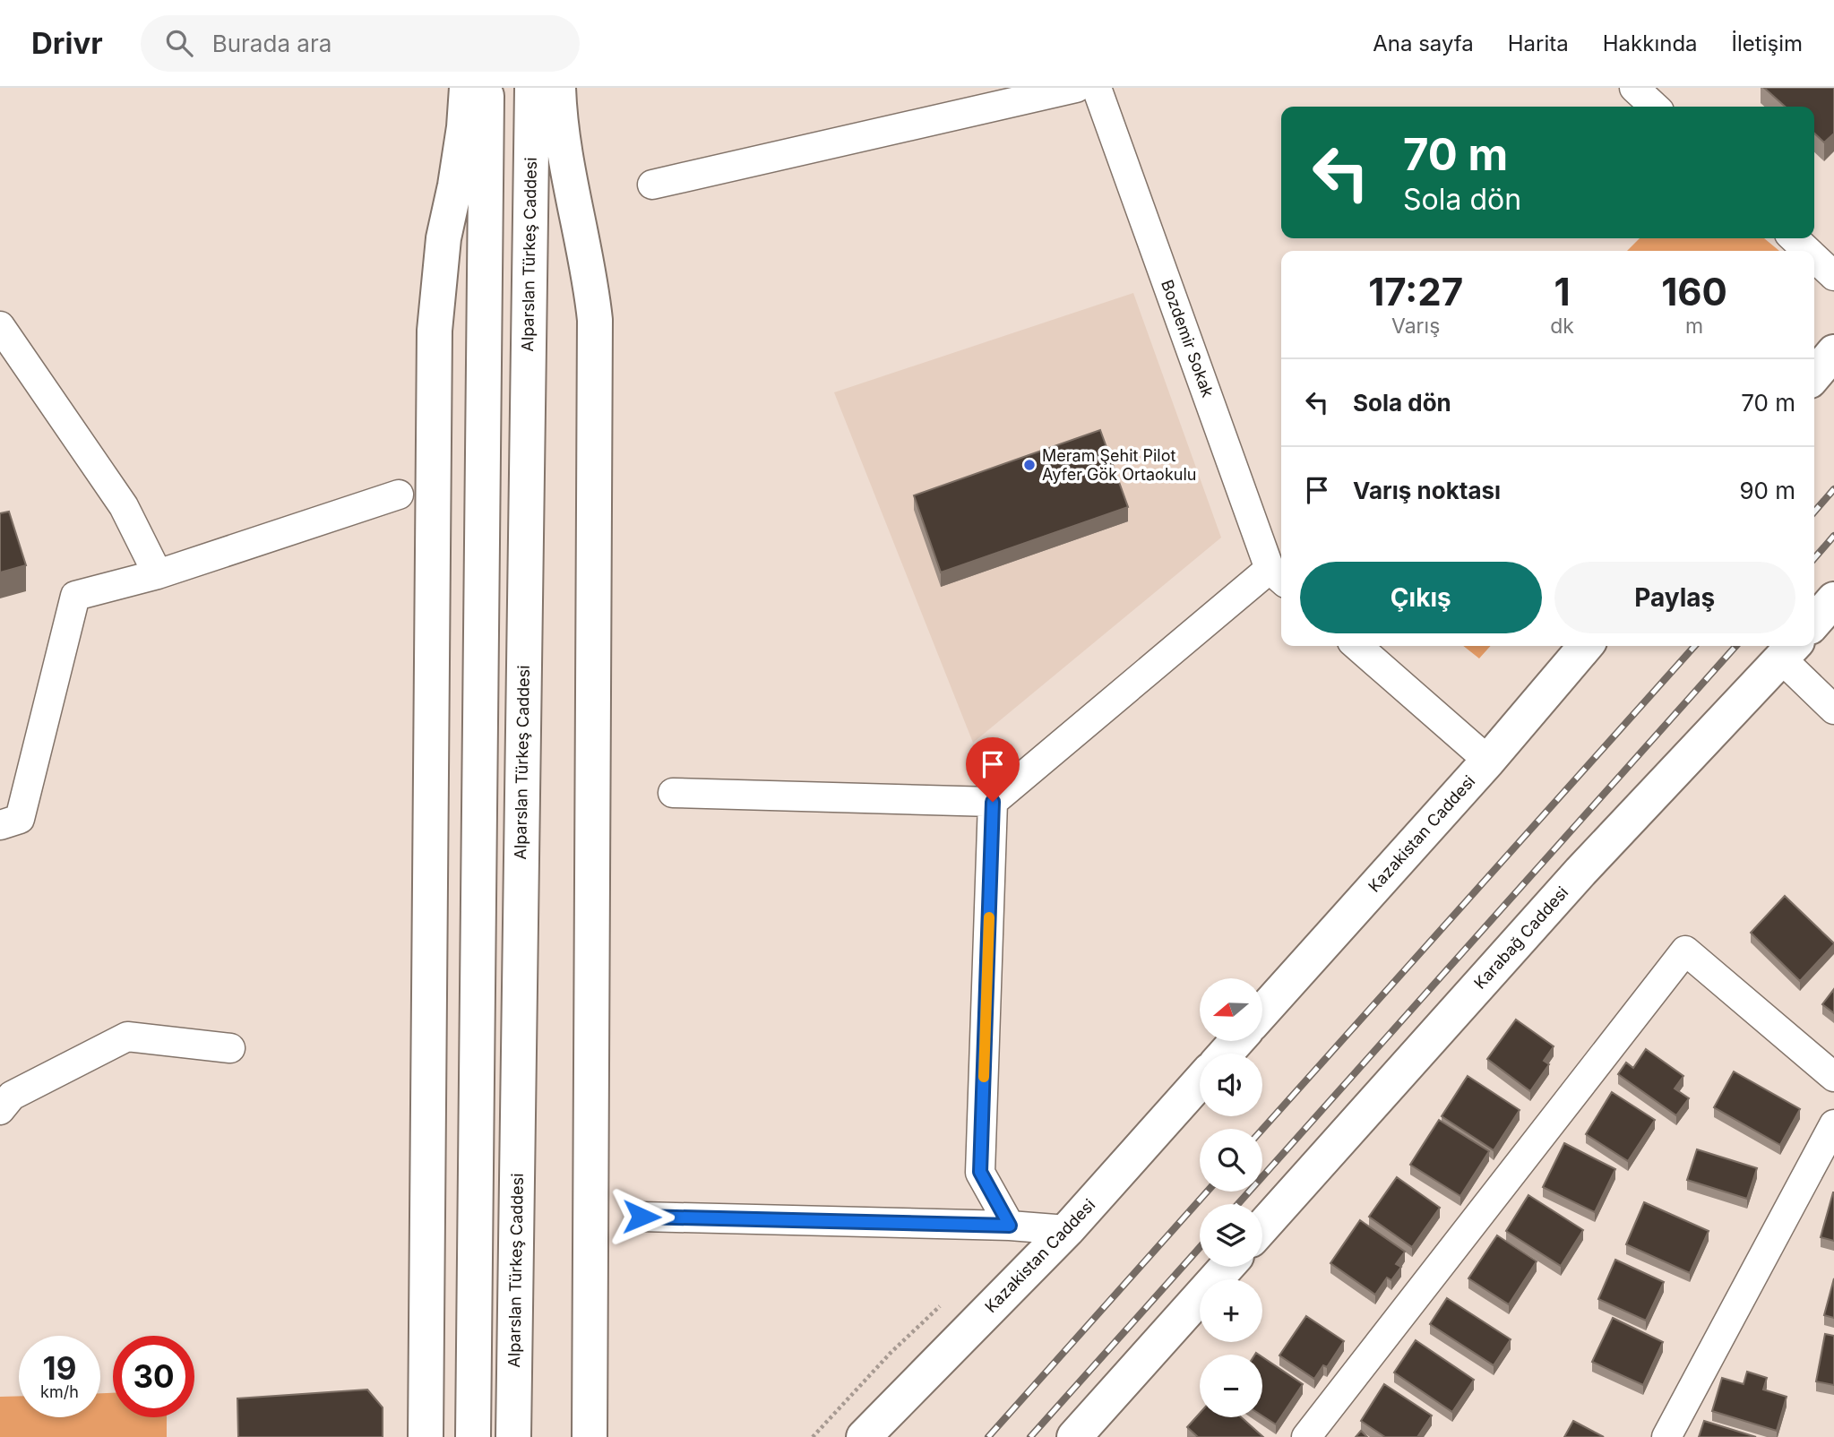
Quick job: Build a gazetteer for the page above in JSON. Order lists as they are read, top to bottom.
{
  "streets": {
    "main road": ["Alparslan Türkeş Caddesi", "Kazakistan Caddesi", "Karabağ Caddesi"],
    "street": ["Bozdemir Sokak"]
  },
  "places": ["Meram Şehit Pilot Ayfer Gök Ortaokulu"],
  "north": "left",
  "page": {
    "header": "Drivr",
    "search": "Burada ara",
    "nav": [
      "Ana sayfa",
      "Harita",
      "Hakkında",
      "İletişim"
    ],
    "turn": ["70 m", "Sola dön"],
    "eta": [
      "17:27",
      "Varış",
      "1",
      "dk",
      "160",
      "m"
    ],
    "list": [
      {
        "name": "Sola dön",
        "value": "70 m"
      },
      {
        "name": "Varış noktası",
        "value": "90 m"
      }
    ],
    "buttons": ["Çıkış", "Paylaş"],
    "map_buttons": ["+", "−"],
    "speed": "19 km/h",
    "limit": "30"
  }
}
